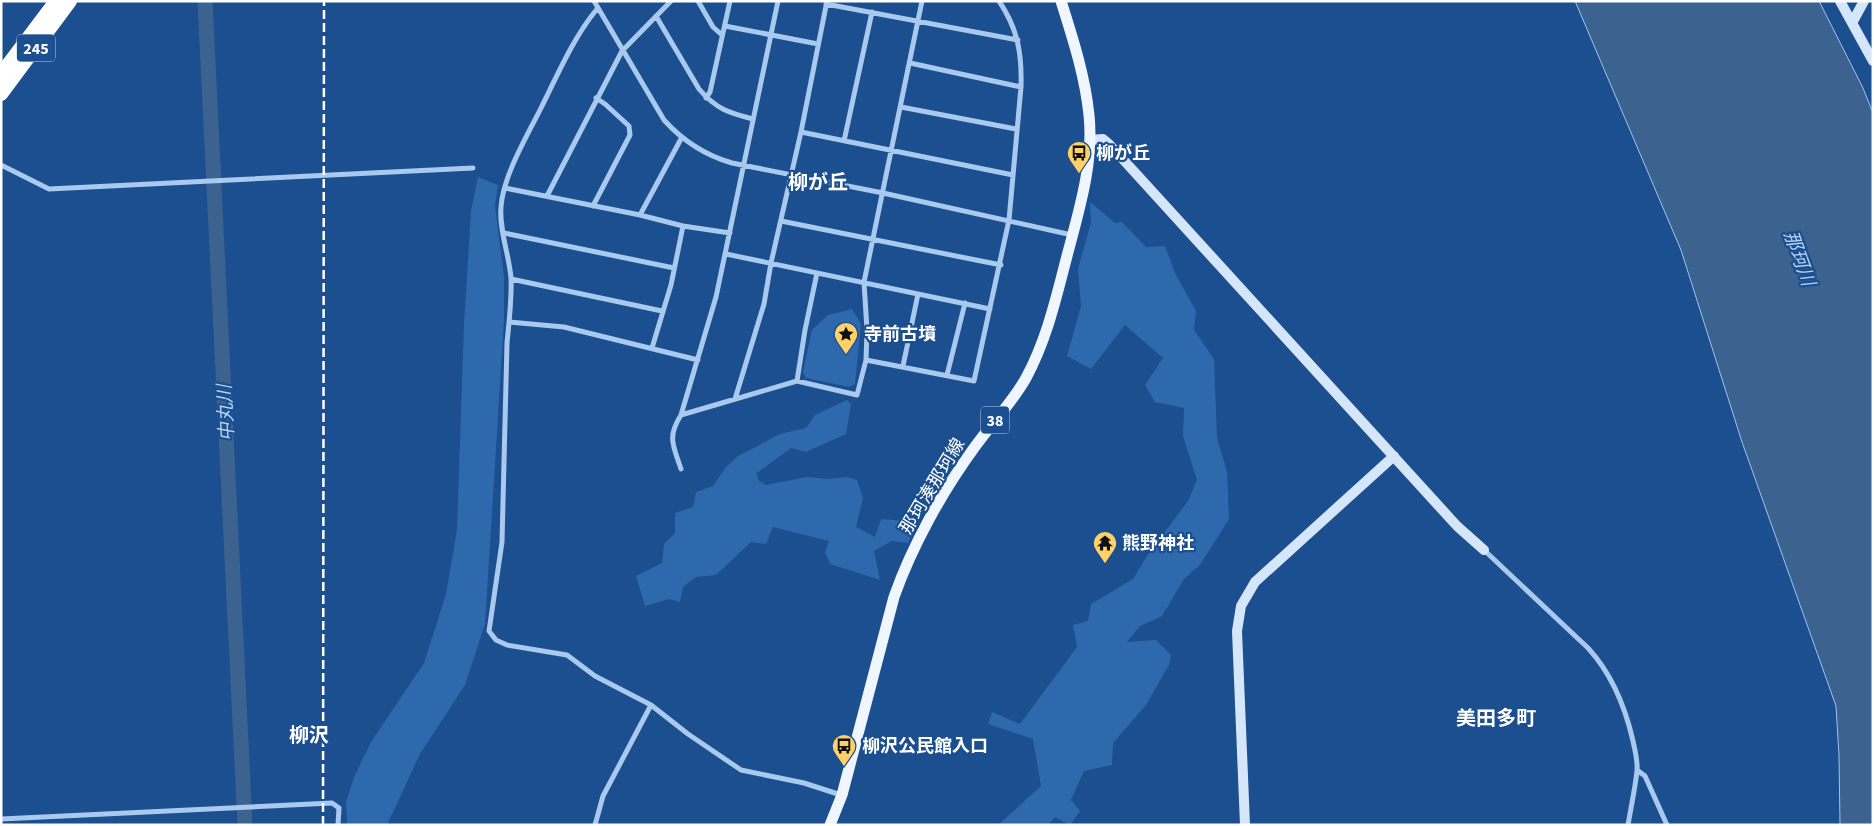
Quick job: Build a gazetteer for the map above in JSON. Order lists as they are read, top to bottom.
{
  "streets": {
    "highway": ["245"],
    "main road": ["38", "那珂湊那珂線"]
  },
  "districts": ["柳が丘", "美田多町", "柳沢"],
  "water": ["那珂川", "中丸川"],
  "places": {
    "bus stop": ["柳が丘", "柳沢公民館入口"],
    "place": ["寺前古墳"],
    "temple": ["熊野神社"]
  }
}
